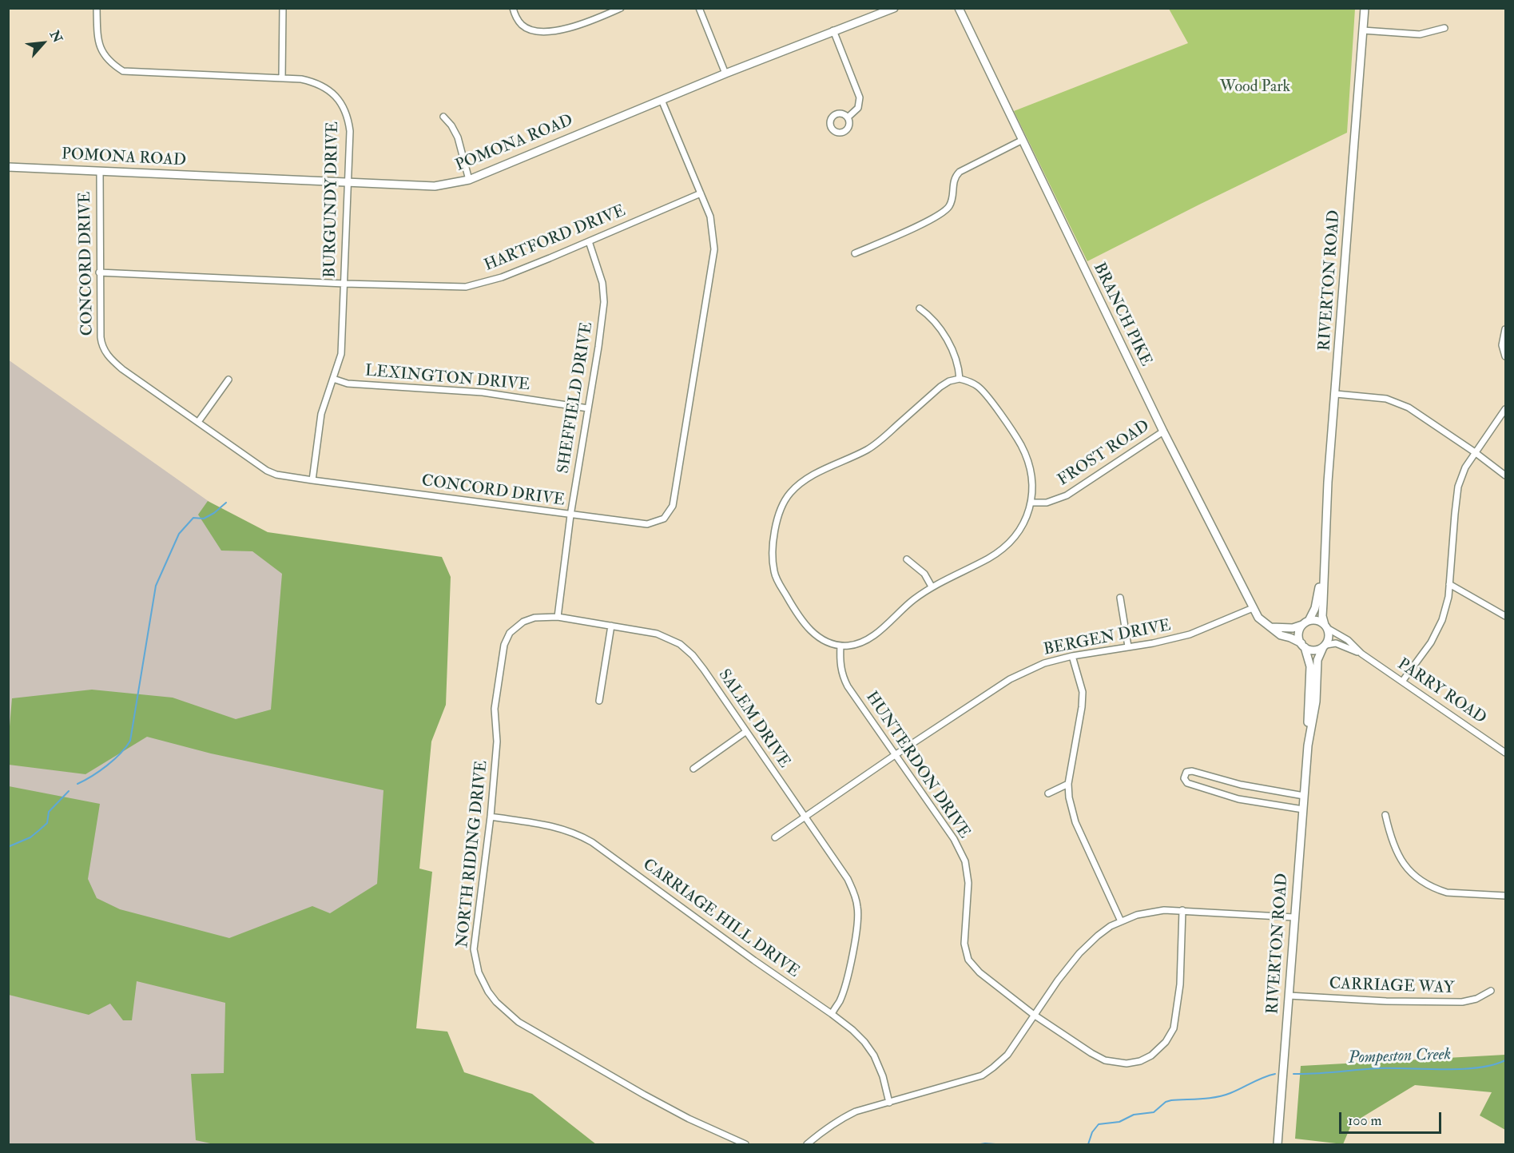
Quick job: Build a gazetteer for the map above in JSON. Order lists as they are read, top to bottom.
{
  "streets": {
    "street": [
      "POMONA ROAD",
      "BURGUNDY DRIVE",
      "HARTFORD DRIVE",
      "CONCORD DRIVE",
      "RIVERTON ROAD",
      "BRANCH PIKE",
      "LEXINGTON DRIVE",
      "SHEFFIELD DRIVE",
      "FROST ROAD",
      "BERGEN DRIVE",
      "PARRY ROAD",
      "SALEM DRIVE",
      "HUNTERDON DRIVE",
      "NORTH RIDING DRIVE",
      "CARRIAGE HILL DRIVE",
      "CARRIAGE WAY"
    ]
  },
  "crossings": [
    ["POMONA ROAD", "BURGUNDY DRIVE"],
    ["POMONA ROAD", "CONCORD DRIVE"],
    ["BURGUNDY DRIVE", "HARTFORD DRIVE"],
    ["BURGUNDY DRIVE", "CONCORD DRIVE"],
    ["BURGUNDY DRIVE", "LEXINGTON DRIVE"],
    ["HARTFORD DRIVE", "CONCORD DRIVE"],
    ["HARTFORD DRIVE", "SHEFFIELD DRIVE"],
    ["CONCORD DRIVE", "SHEFFIELD DRIVE"],
    ["RIVERTON ROAD", "BRANCH PIKE"],
    ["RIVERTON ROAD", "PARRY ROAD"],
    ["RIVERTON ROAD", "CARRIAGE WAY"],
    ["BRANCH PIKE", "FROST ROAD"],
    ["BRANCH PIKE", "BERGEN DRIVE"],
    ["BRANCH PIKE", "PARRY ROAD"],
    ["LEXINGTON DRIVE", "SHEFFIELD DRIVE"],
    ["SHEFFIELD DRIVE", "SALEM DRIVE"],
    ["BERGEN DRIVE", "SALEM DRIVE"],
    ["BERGEN DRIVE", "HUNTERDON DRIVE"],
    ["SALEM DRIVE", "NORTH RIDING DRIVE"],
    ["SALEM DRIVE", "CARRIAGE HILL DRIVE"],
    ["NORTH RIDING DRIVE", "CARRIAGE HILL DRIVE"]
  ],
  "water": ["Pompeston Creek"],
  "parks": ["Wood Park"],
  "scale_bar": "100 m",
  "north": "top right"
}
